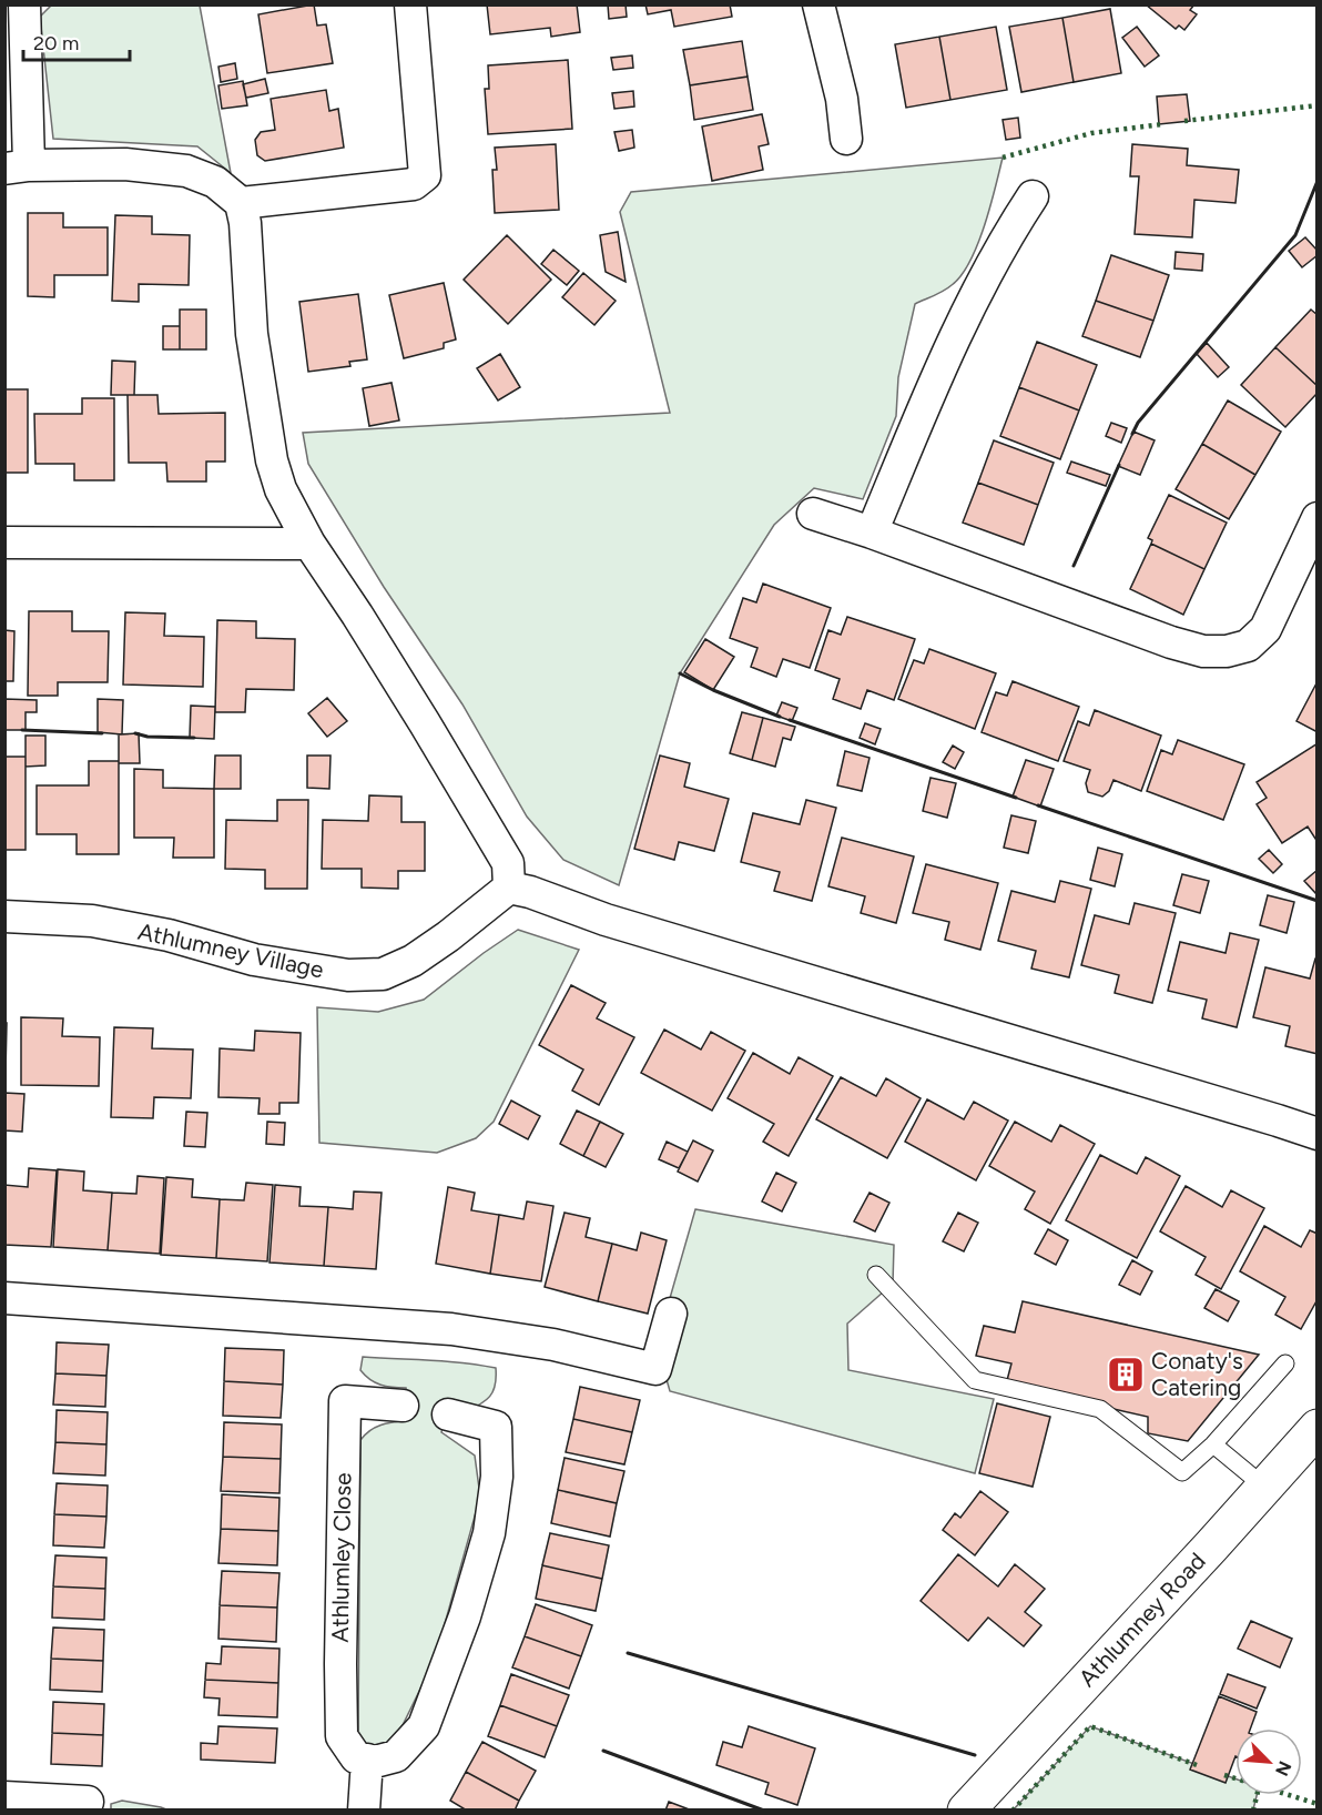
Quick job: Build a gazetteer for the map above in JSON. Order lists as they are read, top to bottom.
{
  "streets": {
    "main road": ["Athlumney Road"],
    "street": ["Athlumney Village", "Athlumley Close"]
  },
  "places": {
    "building": ["Conaty's Catering"]
  },
  "scale_bar": "20 m",
  "north": "bottom right"
}
